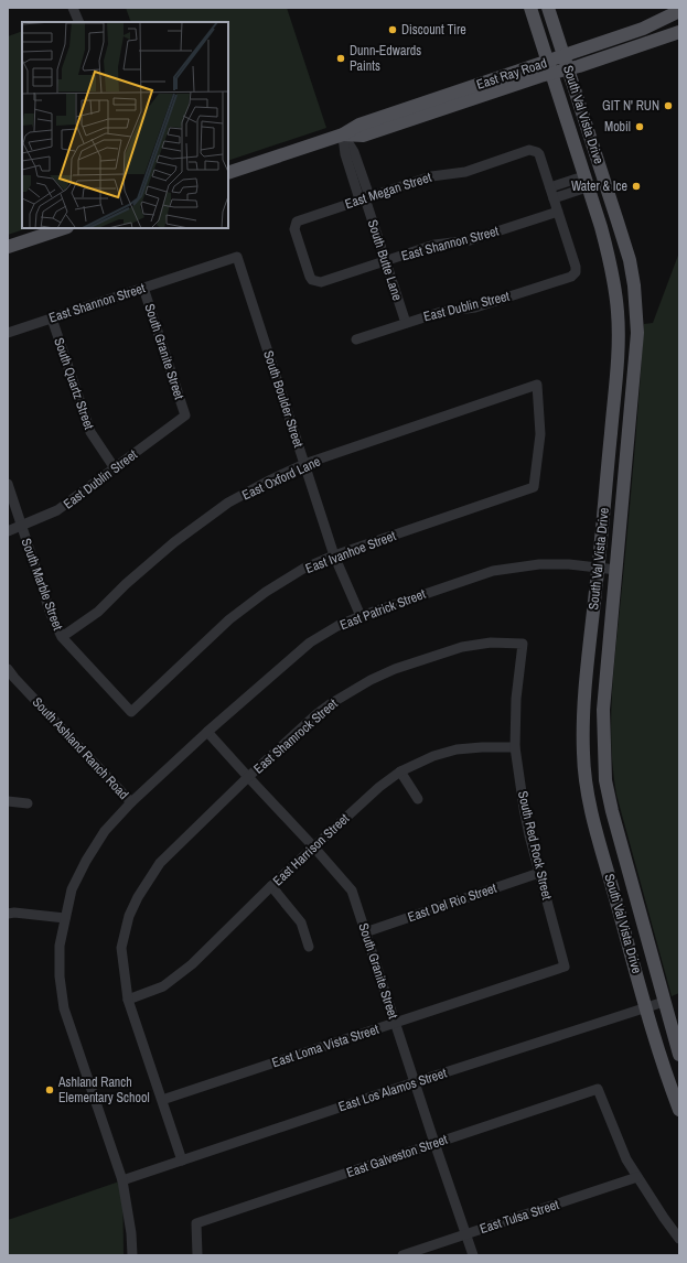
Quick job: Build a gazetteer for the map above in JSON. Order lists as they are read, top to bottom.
{
  "streets": {
    "main road": ["East Ray Road", "South Val Vista Drive"],
    "street": [
      "East Megan Street",
      "East Shannon Street",
      "South Butte Lane",
      "East Dublin Street",
      "South Granite Street",
      "South Quartz Street",
      "South Boulder Street",
      "East Oxford Lane",
      "East Ivanhoe Street",
      "South Marble Street",
      "East Patrick Street",
      "East Shamrock Street",
      "South Ashland Ranch Road",
      "South Red Rock Street",
      "East Harrison Street",
      "East Del Rio Street",
      "East Loma Vista Street",
      "East Los Alamos Street",
      "East Galveston Street",
      "East Tulsa Street"
    ]
  },
  "crossings": [
    ["East Ray Road", "South Val Vista Drive"],
    ["East Ray Road", "South Butte Lane"],
    ["South Val Vista Drive", "East Patrick Street"],
    ["South Val Vista Drive", "East Los Alamos Street"],
    ["East Megan Street", "East Shannon Street"],
    ["East Megan Street", "South Butte Lane"],
    ["East Shannon Street", "South Butte Lane"],
    ["East Shannon Street", "East Dublin Street"],
    ["East Shannon Street", "South Granite Street"],
    ["East Shannon Street", "South Quartz Street"],
    ["East Shannon Street", "South Boulder Street"],
    ["South Butte Lane", "East Dublin Street"],
    ["East Dublin Street", "South Granite Street"],
    ["East Dublin Street", "South Quartz Street"],
    ["East Dublin Street", "South Marble Street"],
    ["South Granite Street", "East Patrick Street"],
    ["South Granite Street", "East Shamrock Street"],
    ["South Granite Street", "East Harrison Street"],
    ["South Granite Street", "East Del Rio Street"],
    ["South Granite Street", "East Loma Vista Street"],
    ["South Granite Street", "East Los Alamos Street"],
    ["South Granite Street", "East Galveston Street"],
    ["South Granite Street", "East Tulsa Street"],
    ["South Boulder Street", "East Oxford Lane"],
    ["South Boulder Street", "East Ivanhoe Street"],
    ["South Boulder Street", "East Patrick Street"],
    ["East Oxford Lane", "East Ivanhoe Street"],
    ["East Oxford Lane", "South Marble Street"],
    ["East Ivanhoe Street", "South Marble Street"],
    ["East Patrick Street", "South Ashland Ranch Road"],
    ["East Shamrock Street", "South Red Rock Street"],
    ["East Shamrock Street", "East Harrison Street"],
    ["South Ashland Ranch Road", "East Los Alamos Street"],
    ["South Red Rock Street", "East Harrison Street"],
    ["South Red Rock Street", "East Del Rio Street"],
    ["South Red Rock Street", "East Loma Vista Street"],
    ["East Galveston Street", "East Tulsa Street"]
  ],
  "places": [
    "Discount Tire",
    "Dunn-Edwards Paints",
    "GIT N' RUN",
    "Mobil",
    "Water & Ice",
    "Ashland Ranch Elementary School"
  ]
}
